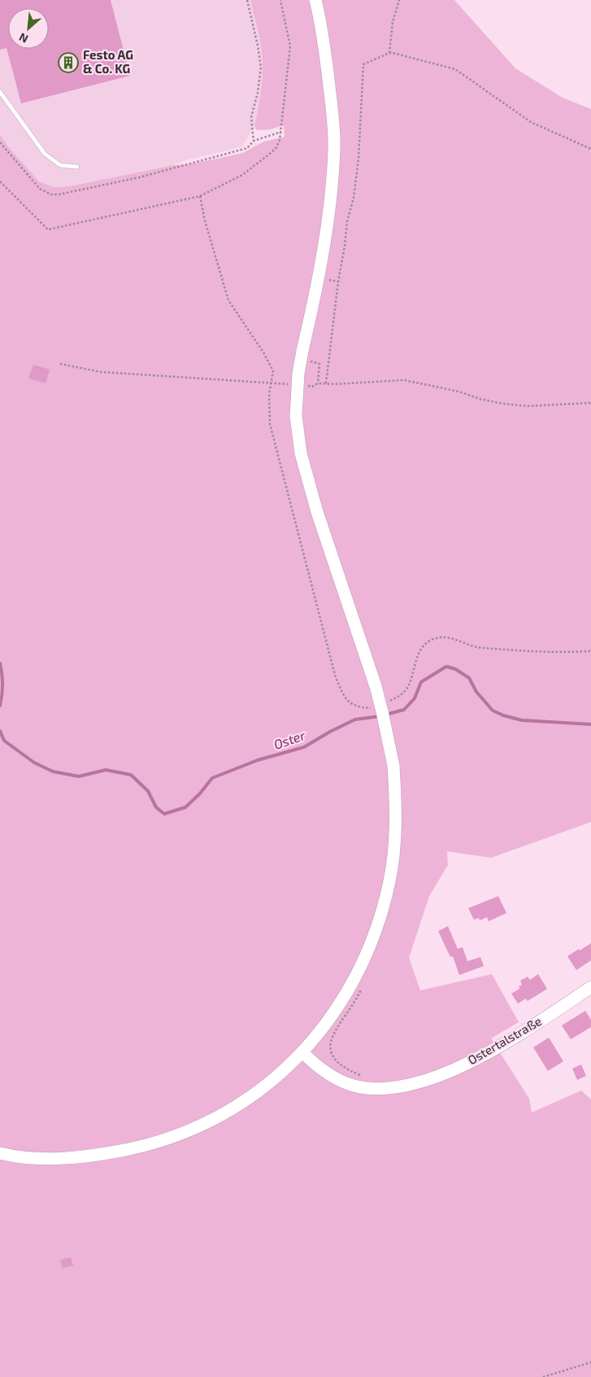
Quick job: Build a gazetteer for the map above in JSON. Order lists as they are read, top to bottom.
{
  "streets": {
    "main road": ["Ostertalstraße"]
  },
  "water": ["Oster"],
  "places": {
    "building": ["Festo AG & Co. KG"]
  },
  "north": "bottom left"
}
